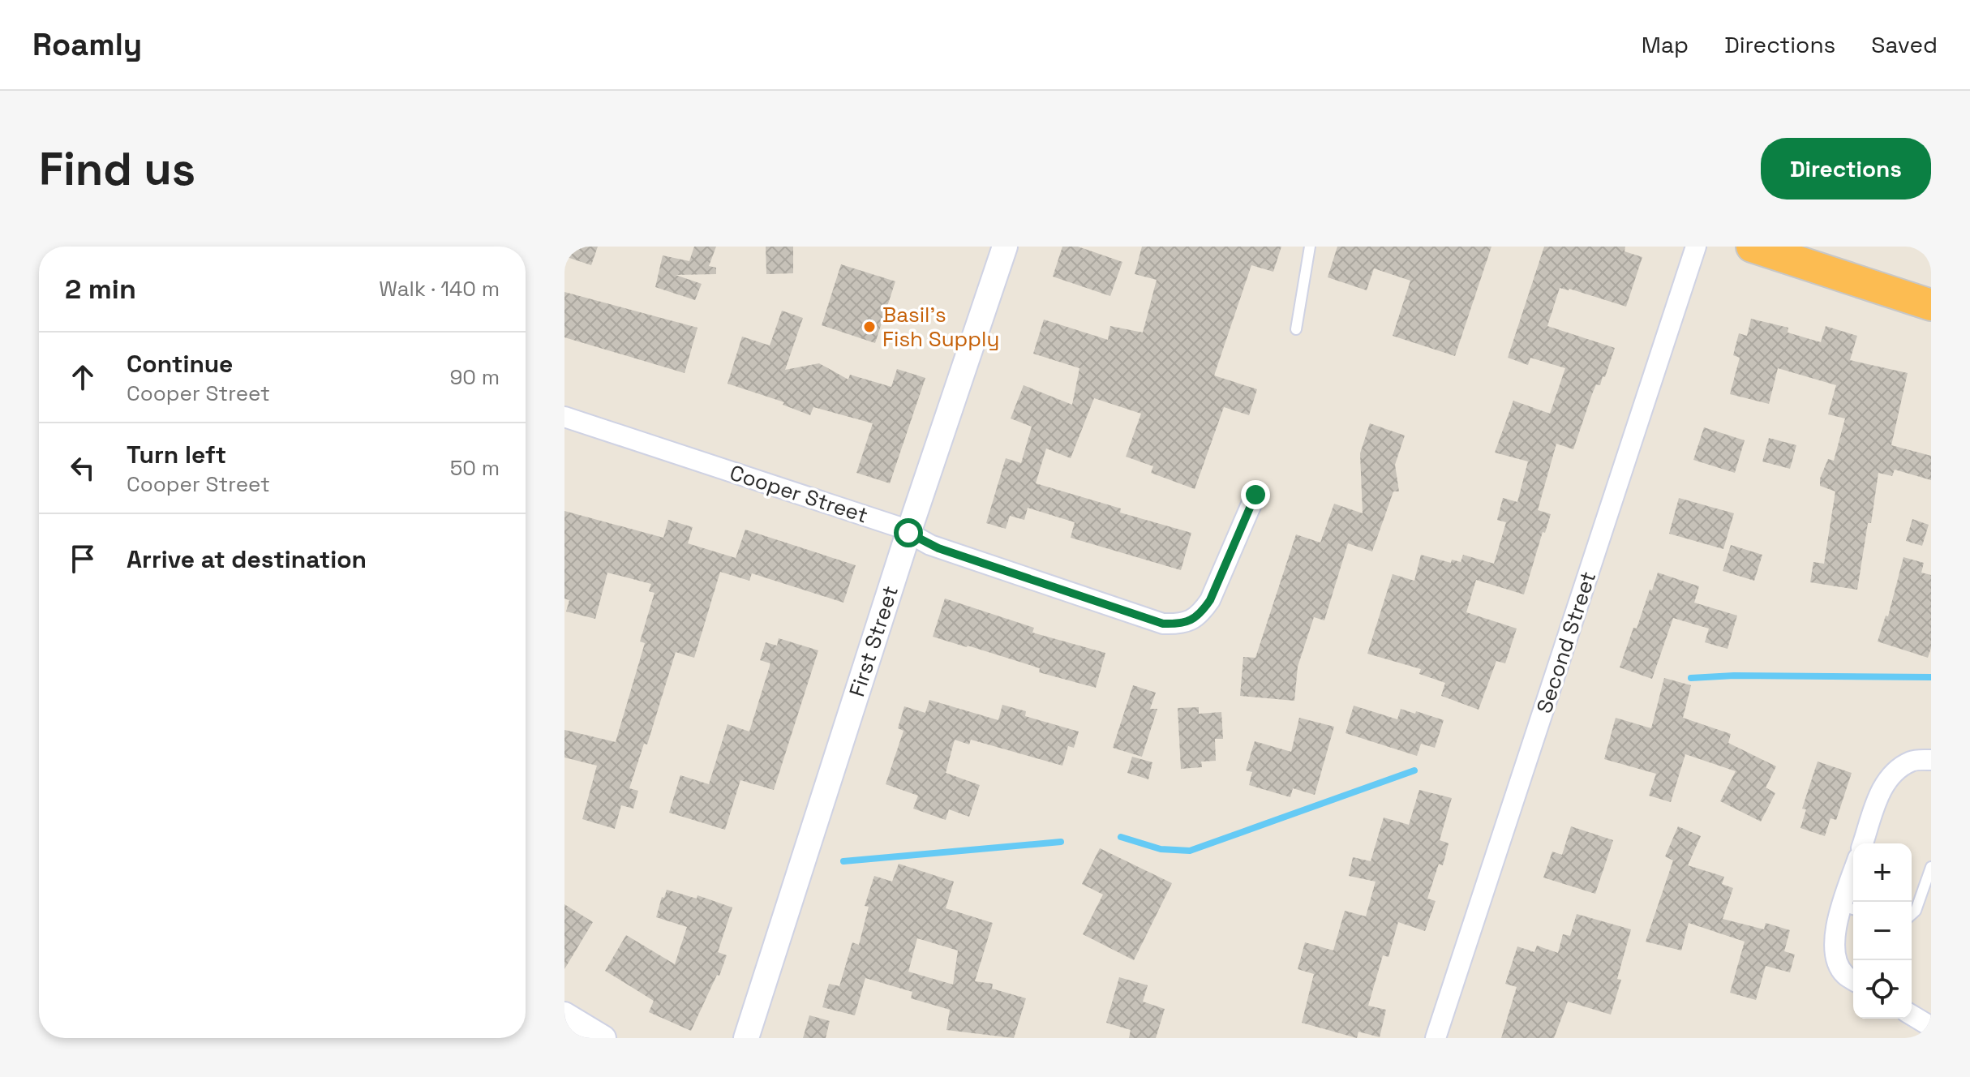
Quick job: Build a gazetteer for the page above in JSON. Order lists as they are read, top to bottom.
{
  "streets": {
    "street": ["Cooper Street", "First Street", "Second Street"]
  },
  "crossings": [
    ["Cooper Street", "First Street"]
  ],
  "places": ["Basil's Fish Supply"],
  "page": {
    "header": "Roamly",
    "nav": ["Map", "Directions", "Saved"],
    "buttons": "Directions",
    "title": "Find us",
    "heading": ["2 min", "Walk · 140 m"],
    "list": [
      ["Continue", "Cooper Street", "90 m"],
      ["Turn left", "Cooper Street", "50 m"],
      "Arrive at destination"
    ],
    "map_buttons": ["+", "−"]
  }
}
